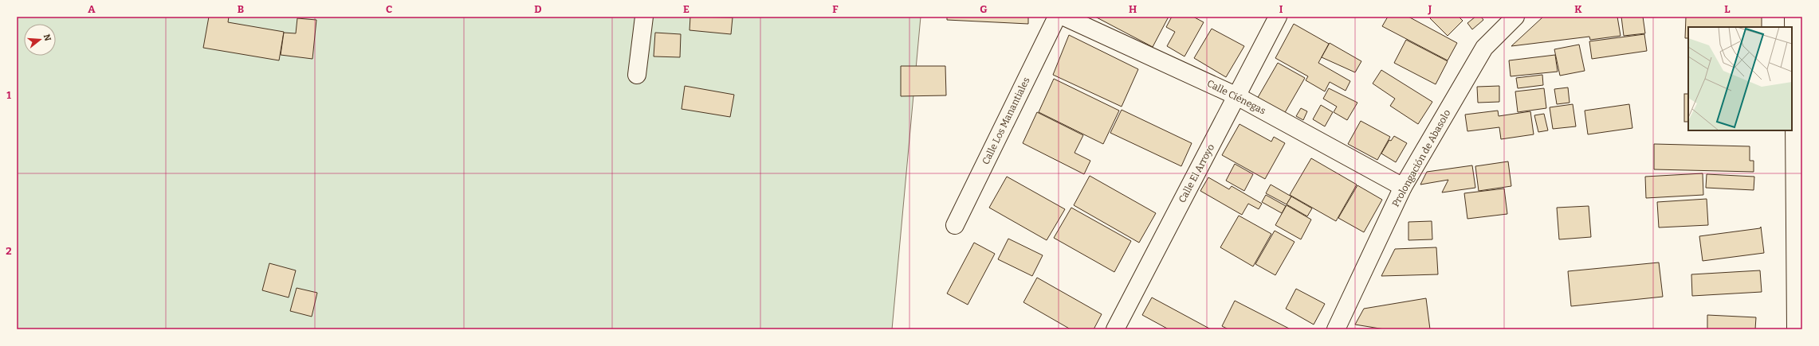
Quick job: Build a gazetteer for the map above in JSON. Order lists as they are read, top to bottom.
{
  "streets": {
    "street": [
      "Calle Ciénegas",
      "Calle Los Manantiales",
      "Prolongación de Abasolo",
      "Calle El Arroyo"
    ]
  },
  "crossings": [
    ["Calle Ciénegas", "Prolongación de Abasolo"],
    ["Calle Ciénegas", "Calle El Arroyo"]
  ],
  "north": "right",
  "grid": {
    "columns": [
      "A",
      "B",
      "C",
      "D",
      "E",
      "F",
      "G",
      "H",
      "I",
      "J",
      "K",
      "L"
    ],
    "rows": ["1", "2"]
  }
}
